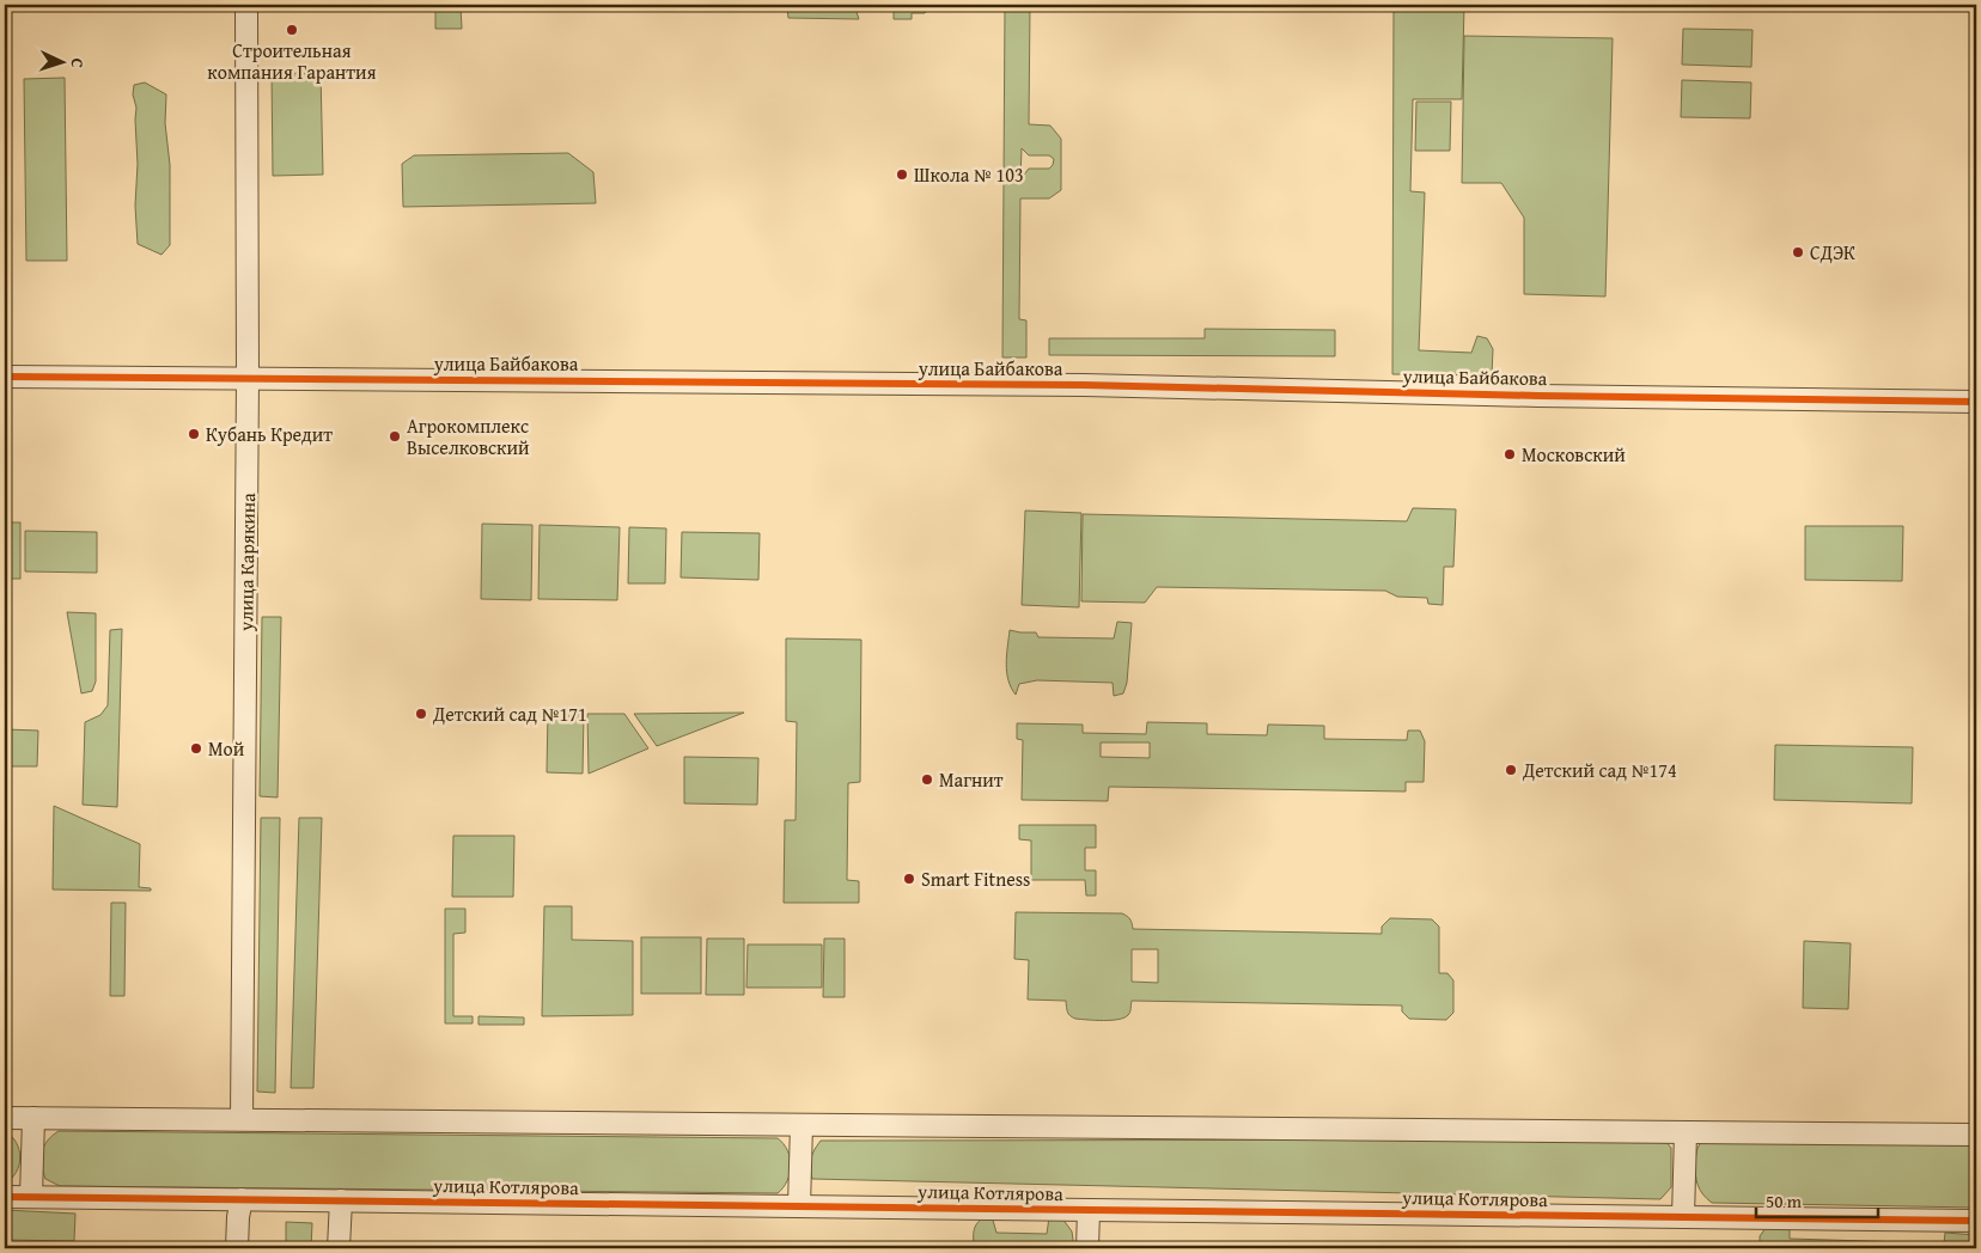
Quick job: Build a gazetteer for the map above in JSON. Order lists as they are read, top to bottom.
{
  "streets": {
    "street": ["улица Байбакова", "улица Карякина", "улица Котлярова"]
  },
  "crossings": [
    ["улица Байбакова", "улица Карякина"]
  ],
  "places": [
    "Строительная компания Гарантия",
    "Школа № 103",
    "СДЭК",
    "Кубань Кредит",
    "Агрокомплекс Выселковский",
    "Московский",
    "Детский сад №171",
    "Мой",
    "Детский сад №174",
    "Магнит",
    "Smart Fitness"
  ],
  "scale_bar": "50 m",
  "north": "right"
}
